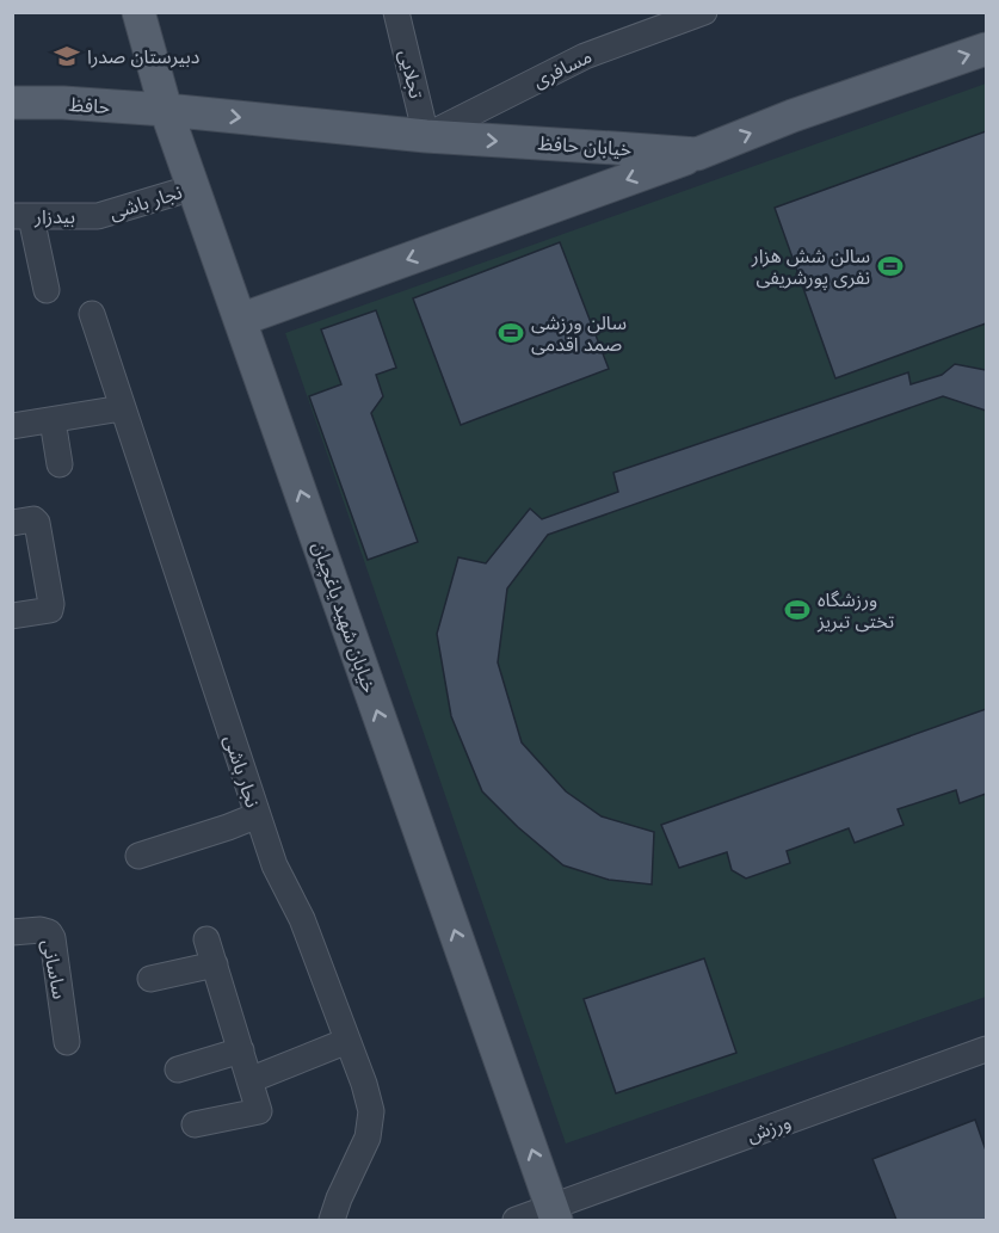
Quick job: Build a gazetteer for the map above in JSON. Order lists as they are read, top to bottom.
{
  "streets": {
    "main road": ["حافظ", "خیابان حافظ", "خیابان شهید یاغچیان"],
    "street": [
      "مسافری",
      "تجلایی",
      "نجار باشی",
      "بیدزار",
      "ساسانی",
      "ورزش"
    ]
  },
  "crossings": [
    ["مسافری", "تجلایی"],
    ["مسافری", "خیابان حافظ"],
    ["تجلایی", "خیابان حافظ"],
    ["حافظ", "خیابان حافظ"],
    ["حافظ", "خیابان شهید یاغچیان"],
    ["خیابان حافظ", "خیابان شهید یاغچیان"],
    ["نجار باشی", "بیدزار"],
    ["نجار باشی", "خیابان شهید یاغچیان"],
    ["خیابان شهید یاغچیان", "ورزش"]
  ],
  "one_way": ["خیابان شهید یاغچیان"],
  "places": {
    "school or university": ["دبیرستان صدرا"],
    "sports": ["سالن شش هزار نفری پورشریفی", "سالن ورزشی صمد اقدمی", "ورزشگاه تختی تبریز"]
  }
}
